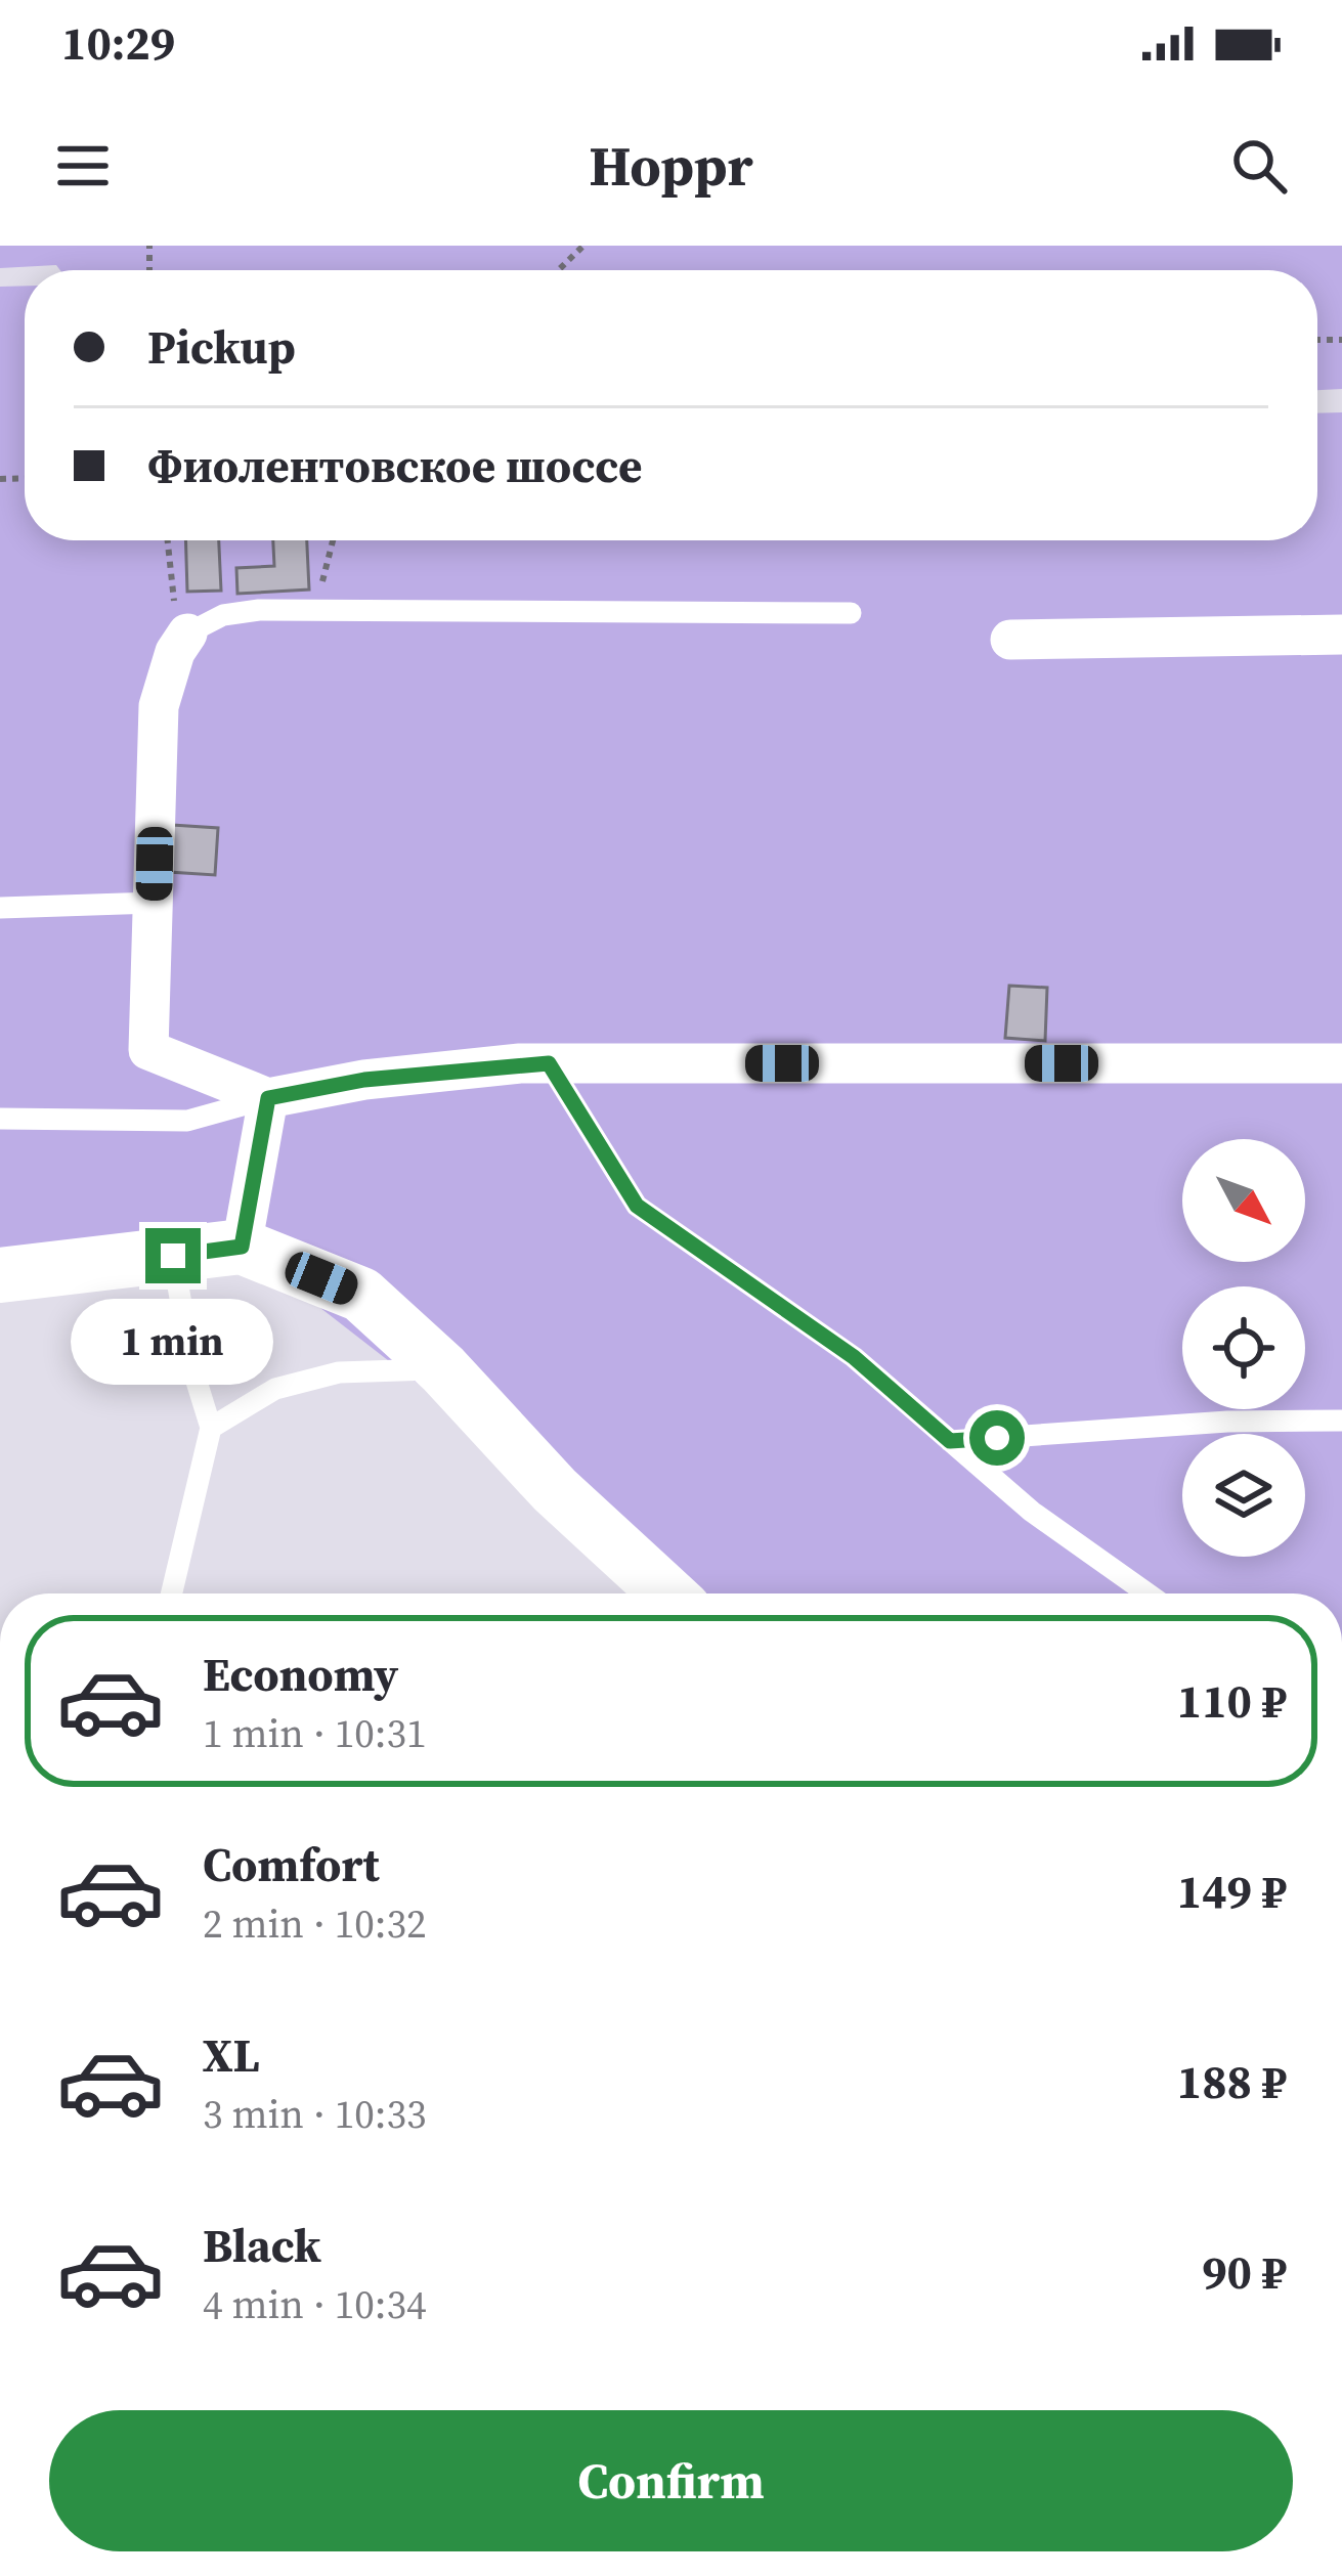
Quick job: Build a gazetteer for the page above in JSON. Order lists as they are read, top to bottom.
{
  "north": "bottom right",
  "page": {
    "status": "10:29",
    "header": "Hoppr",
    "banner": ["Pickup", "Фиолентовское шоссе"],
    "bubble": "1 min",
    "list": [
      {
        "name": "Economy",
        "note": "1 min · 10:31",
        "value": "110 ₽"
      },
      {
        "name": "Comfort",
        "note": "2 min · 10:32",
        "value": "149 ₽"
      },
      {
        "name": "XL",
        "note": "3 min · 10:33",
        "value": "188 ₽"
      },
      {
        "name": "Black",
        "note": "4 min · 10:34",
        "value": "90 ₽"
      }
    ],
    "buttons": "Confirm"
  }
}
